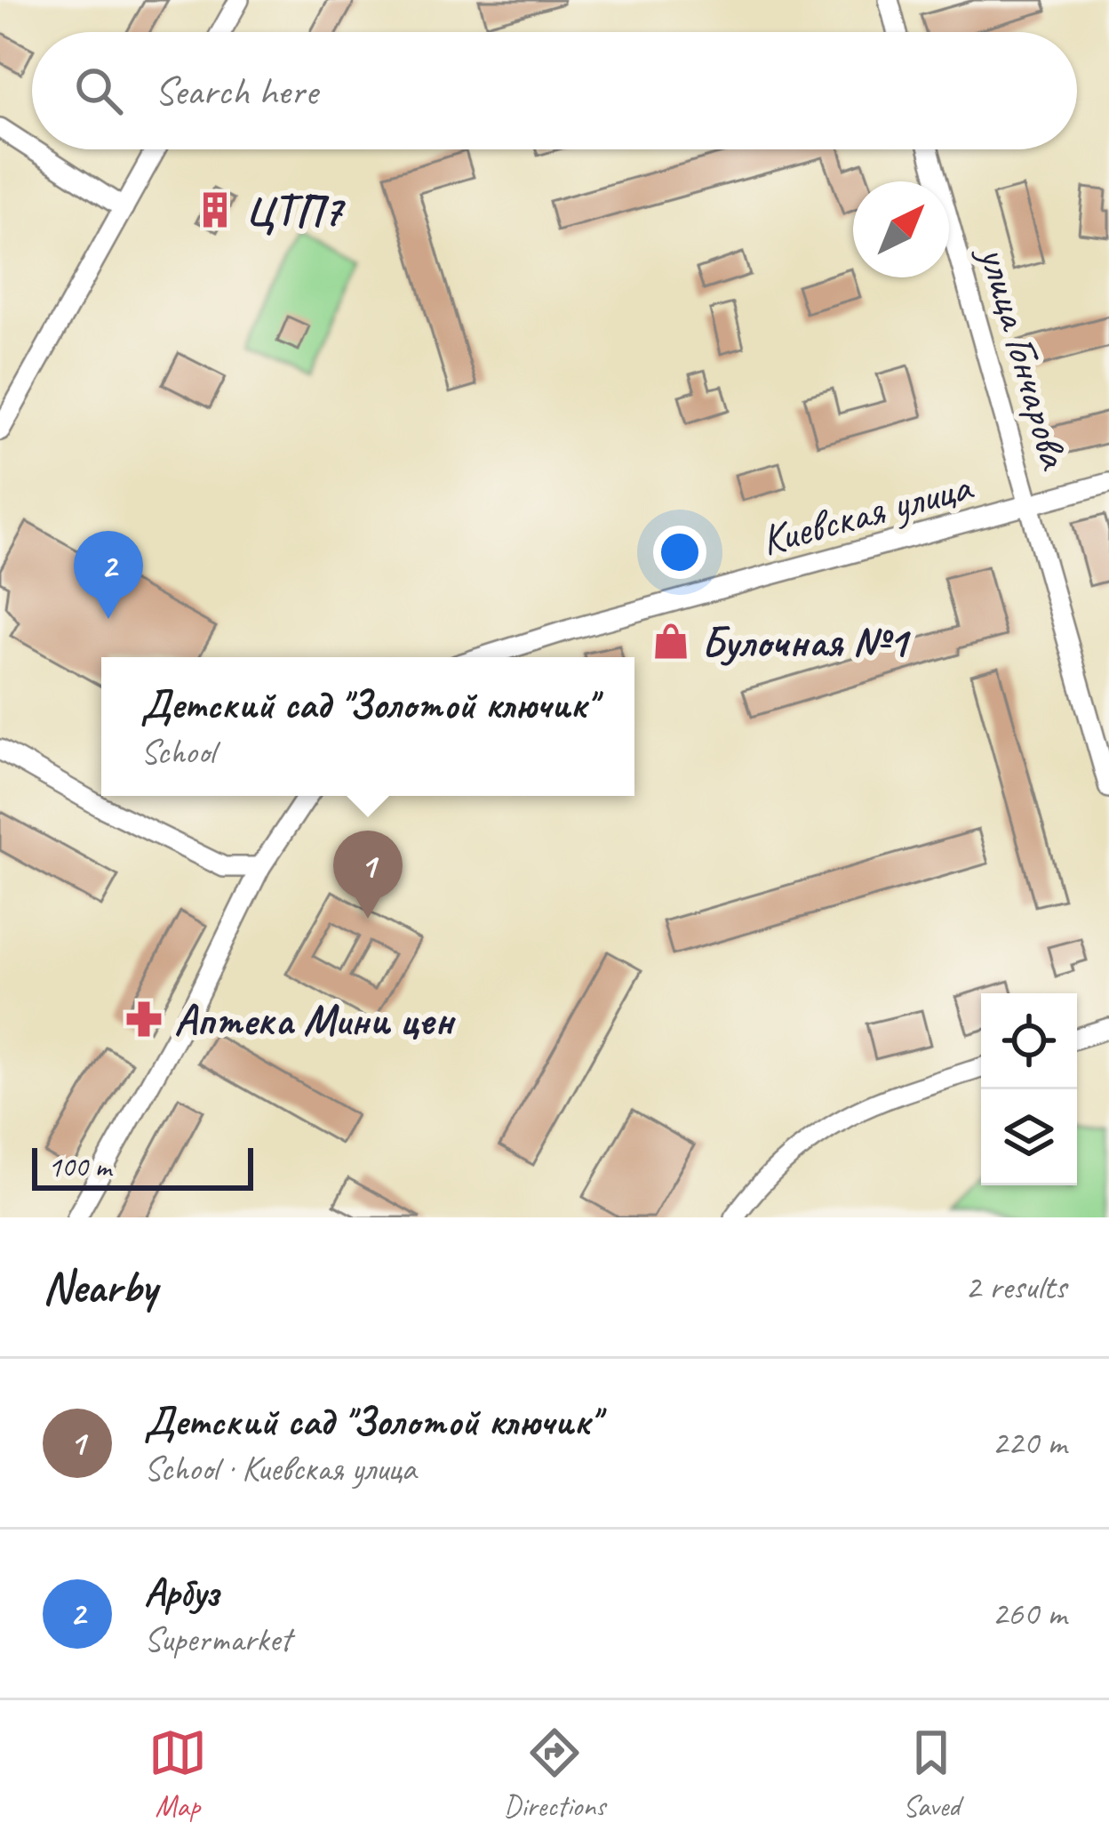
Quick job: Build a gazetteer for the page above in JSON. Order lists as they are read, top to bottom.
{
  "streets": {
    "street": ["улица Гончарова", "Киевская улица"]
  },
  "crossings": [
    ["улица Гончарова", "Киевская улица"]
  ],
  "places": {
    "building": ["ЦТП7"],
    "shop": ["Булочная №1"],
    "pharmacy": ["Aптека Mини цен"]
  },
  "scale_bar": "100 m",
  "north": "top right",
  "page": {
    "search": "Search here",
    "pins": ["2", "1"],
    "popup": ["Детский сад \"Золотой ключик\"", "School"],
    "scale": "100 m",
    "heading": ["Nearby", "2 results"],
    "list": [
      {
        "mark": "1",
        "name": "Детский сад \"Золотой ключик\"",
        "note": "School · Киевская улица",
        "value": "220 m"
      },
      {
        "mark": "2",
        "name": "Арбуз",
        "note": "Supermarket",
        "value": "260 m"
      }
    ],
    "nav": ["Map", "Directions", "Saved"]
  }
}
